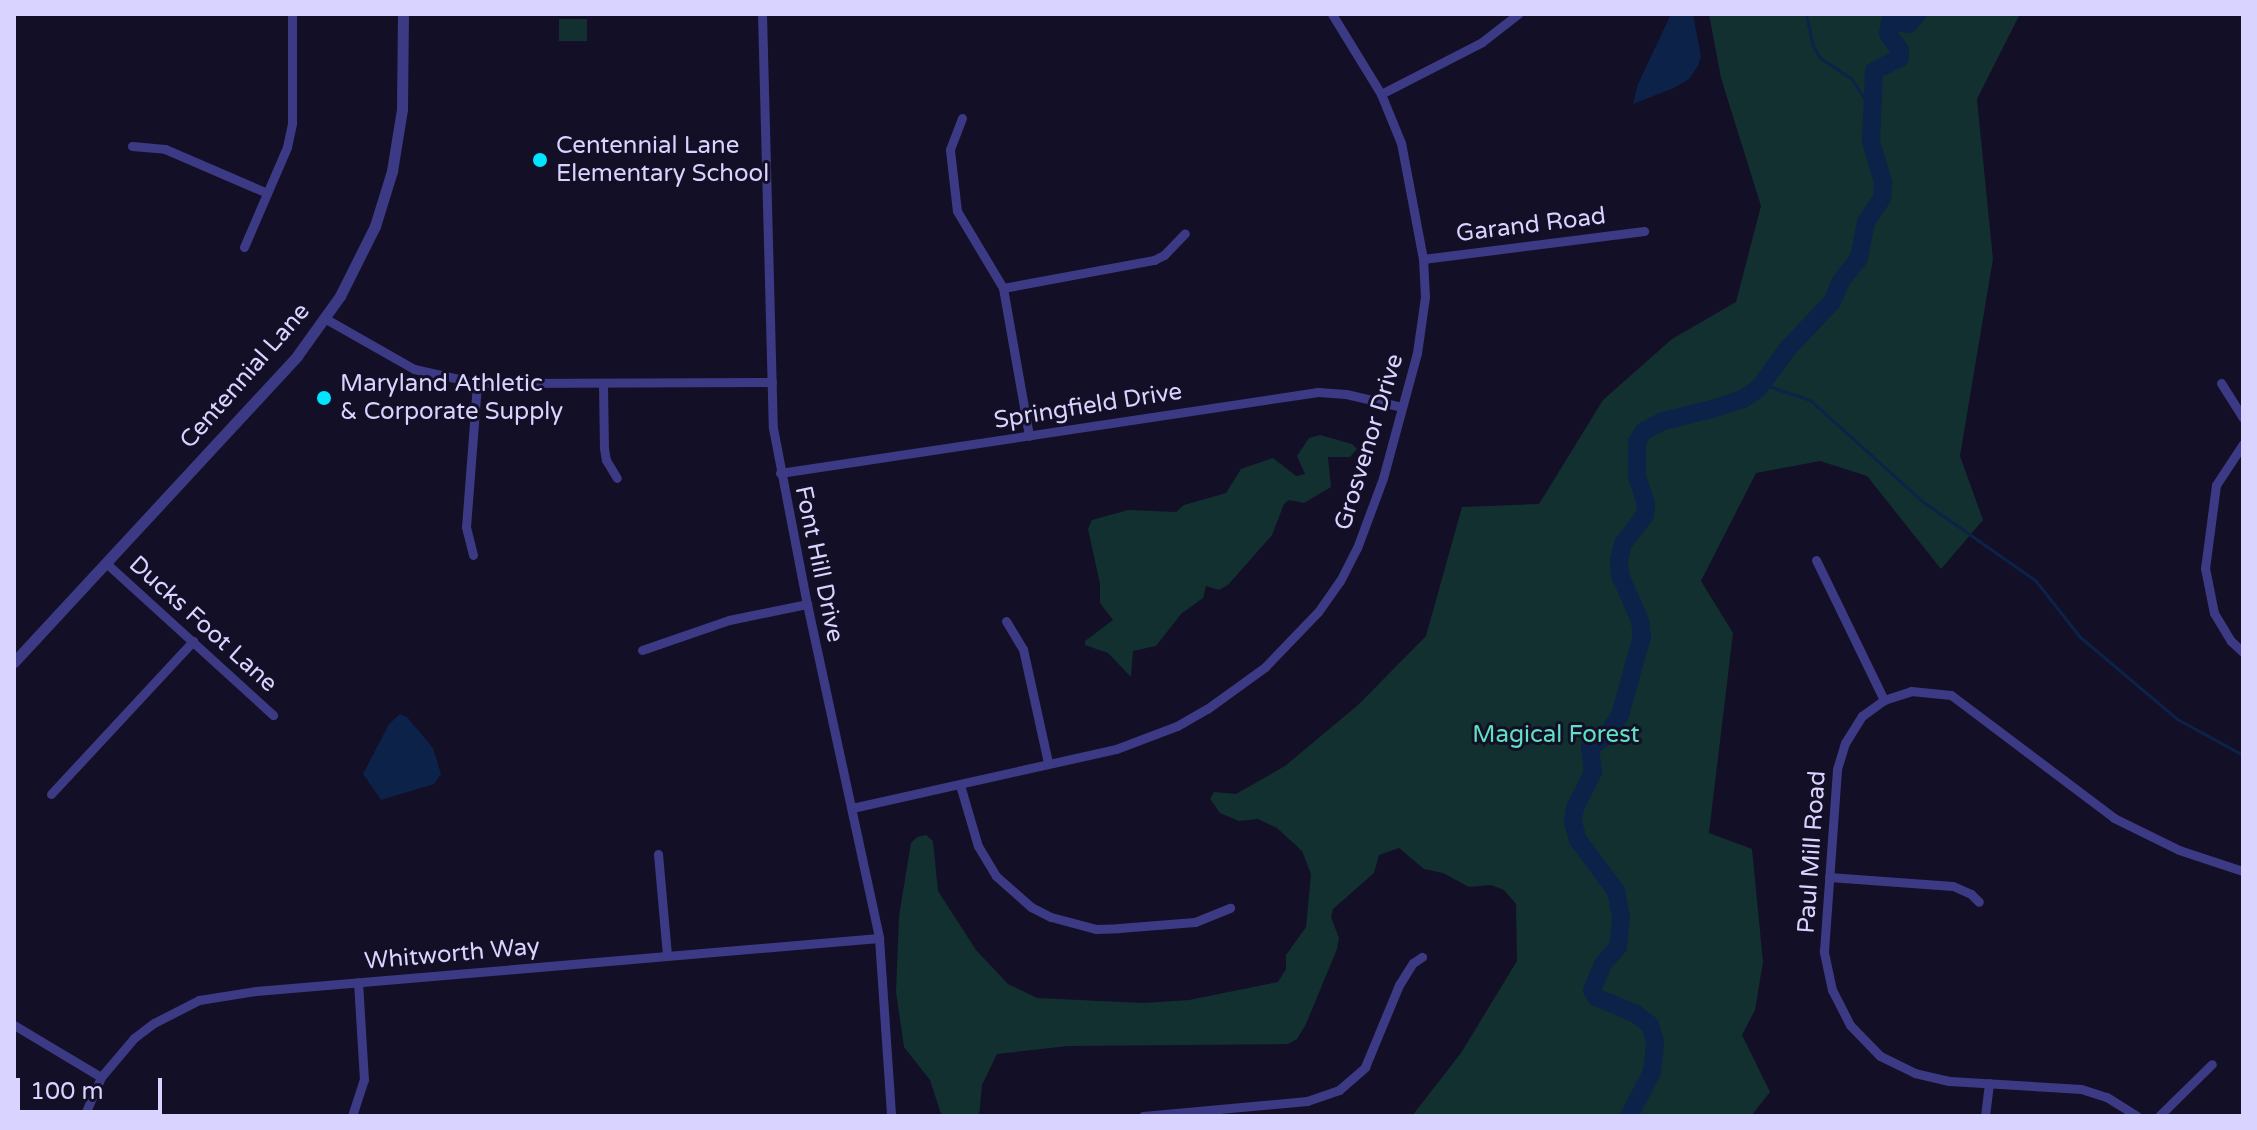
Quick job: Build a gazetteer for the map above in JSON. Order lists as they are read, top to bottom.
{
  "streets": {
    "street": [
      "Garand Road",
      "Centennial Lane",
      "Springfield Drive",
      "Grosvenor Drive",
      "Font Hill Drive",
      "Ducks Foot Lane",
      "Paul Mill Road",
      "Whitworth Way"
    ]
  },
  "crossings": [
    ["Garand Road", "Grosvenor Drive"],
    ["Centennial Lane", "Ducks Foot Lane"],
    ["Springfield Drive", "Grosvenor Drive"],
    ["Springfield Drive", "Font Hill Drive"],
    ["Grosvenor Drive", "Font Hill Drive"],
    ["Font Hill Drive", "Whitworth Way"]
  ],
  "parks": ["Magical Forest"],
  "places": ["Centennial Lane Elementary School", "Maryland Athletic & Corporate Supply"],
  "scale_bar": "100 m"
}
